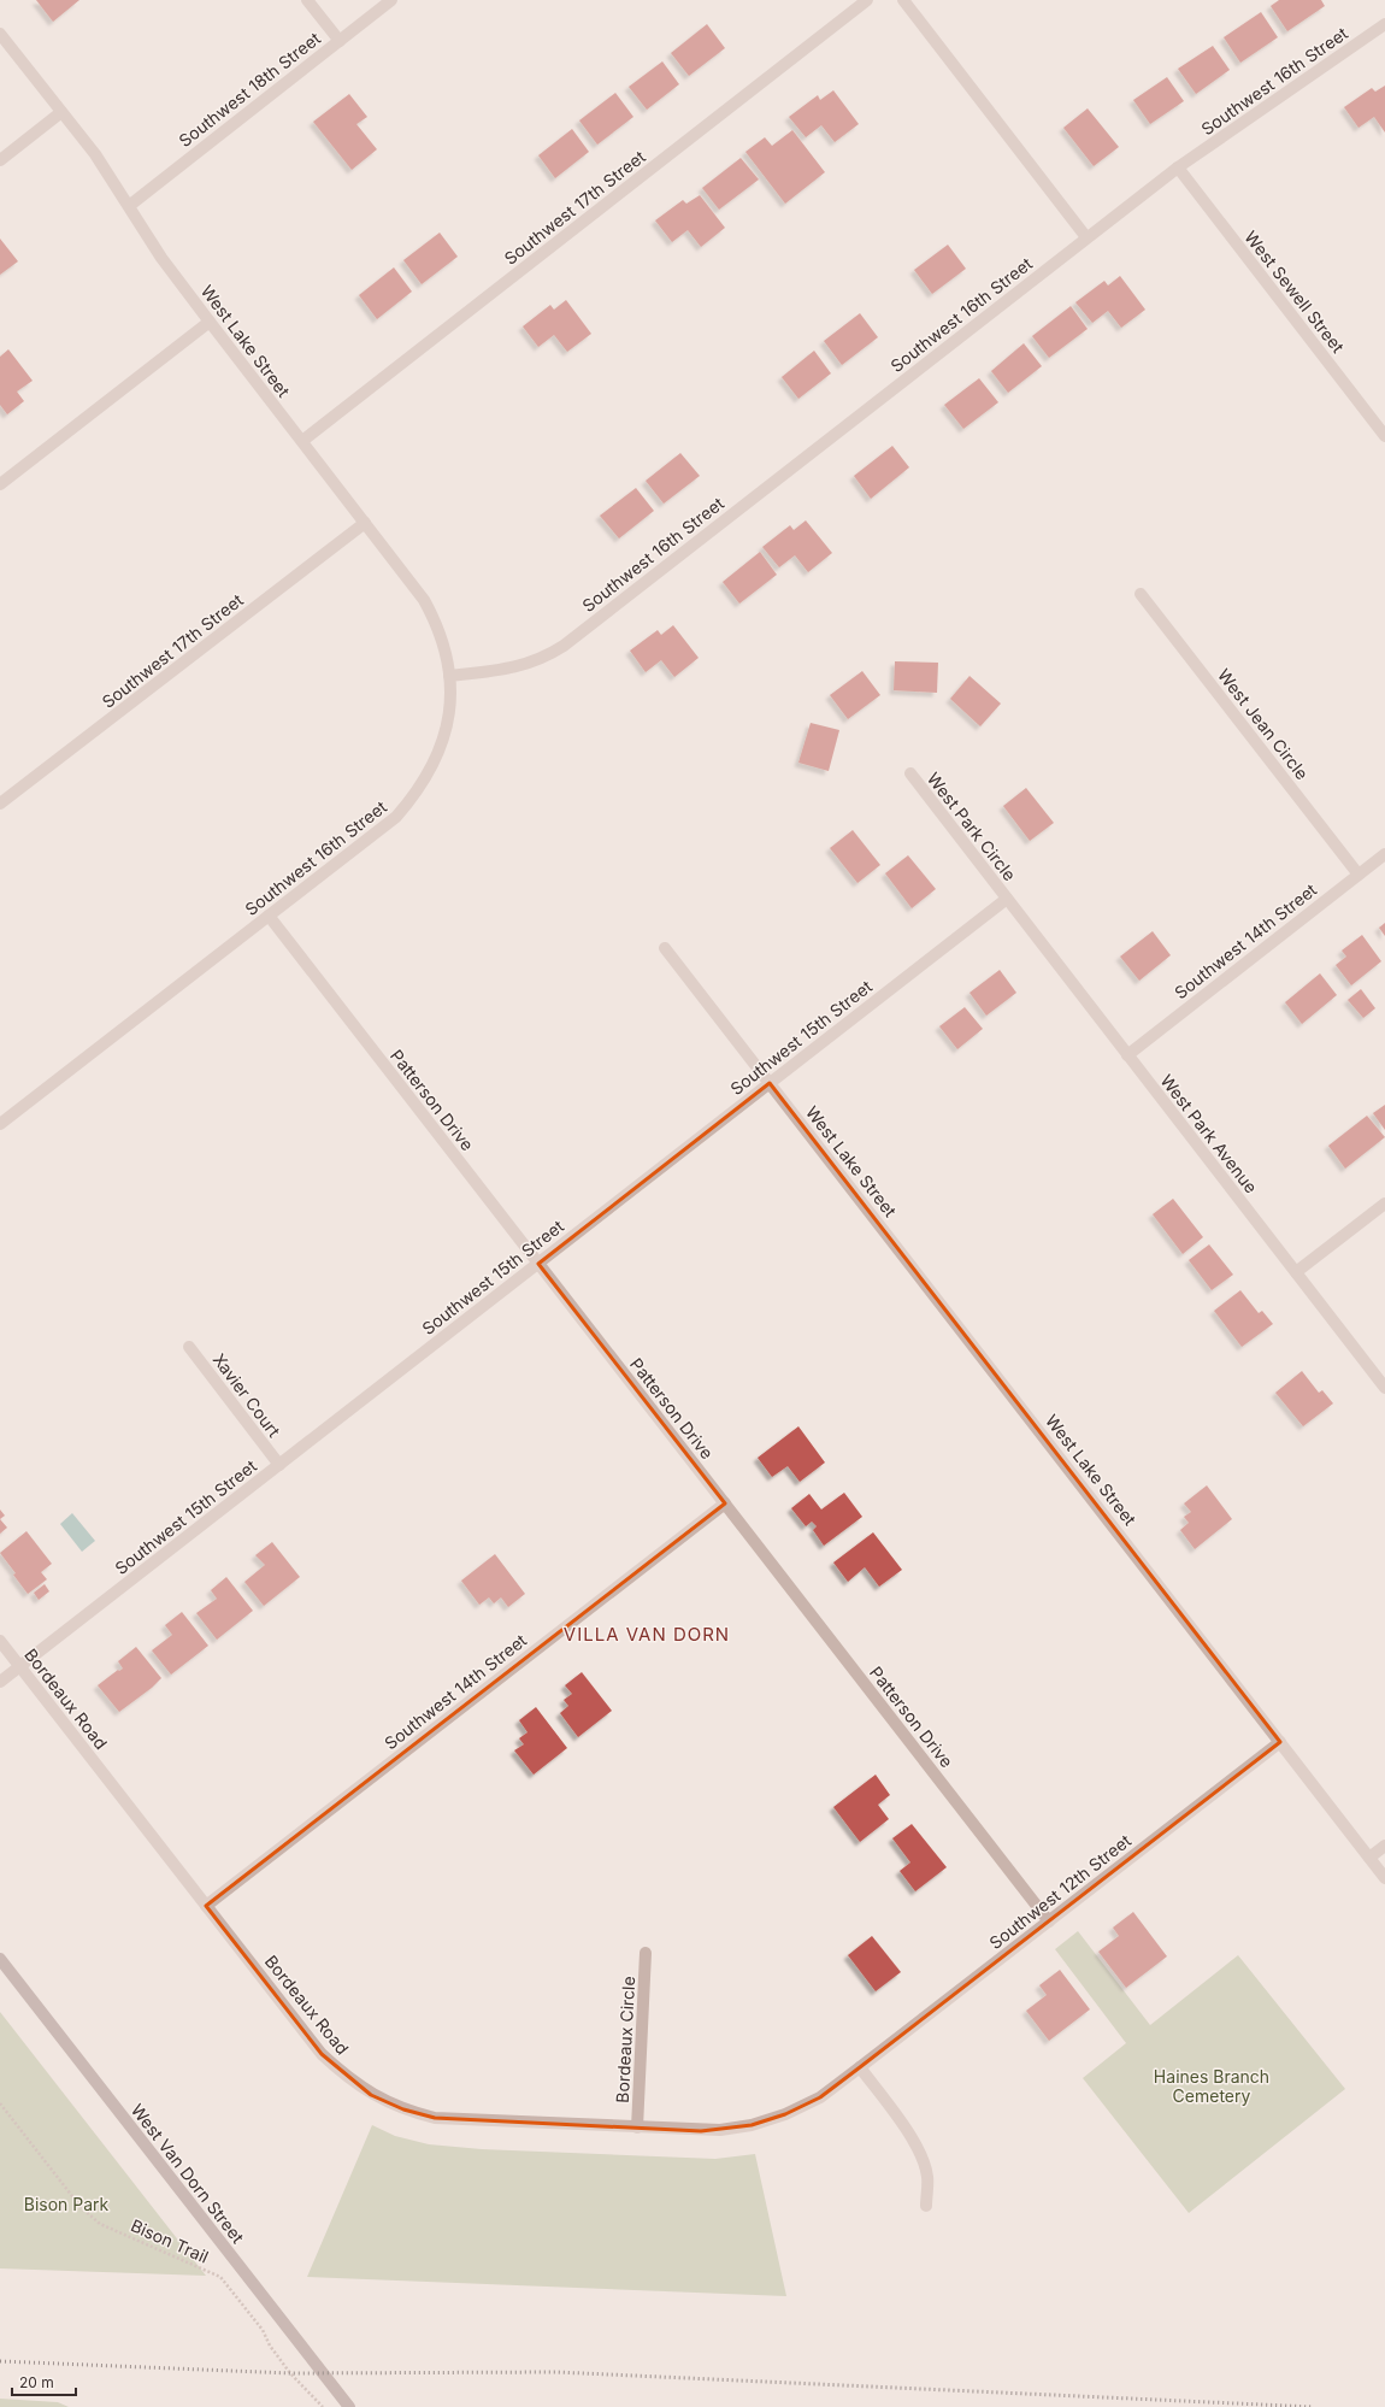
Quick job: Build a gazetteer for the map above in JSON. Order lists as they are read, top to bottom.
{
  "streets": {
    "main road": ["West Van Dorn Street"],
    "street": [
      "Southwest 16th Street",
      "Southwest 18th Street",
      "Southwest 17th Street",
      "West Sewell Street",
      "West Lake Street",
      "West Jean Circle",
      "West Park Circle",
      "Southwest 14th Street",
      "Southwest 15th Street",
      "Patterson Drive",
      "West Park Avenue",
      "Xavier Court",
      "Bordeaux Road",
      "Southwest 12th Street",
      "Bordeaux Circle"
    ],
    "path": ["Bison Trail"]
  },
  "crossings": [
    ["Southwest 16th Street", "West Sewell Street"],
    ["Southwest 16th Street", "West Lake Street"],
    ["Southwest 16th Street", "Patterson Drive"],
    ["Southwest 18th Street", "West Lake Street"],
    ["Southwest 17th Street", "West Lake Street"],
    ["West Lake Street", "Southwest 15th Street"],
    ["West Lake Street", "Southwest 12th Street"],
    ["West Jean Circle", "Southwest 14th Street"],
    ["West Park Circle", "Southwest 15th Street"],
    ["West Park Circle", "West Park Avenue"],
    ["Southwest 14th Street", "Patterson Drive"],
    ["Southwest 14th Street", "West Park Avenue"],
    ["Southwest 14th Street", "Bordeaux Road"],
    ["Southwest 15th Street", "Patterson Drive"],
    ["Southwest 15th Street", "West Park Avenue"],
    ["Southwest 15th Street", "Xavier Court"],
    ["Southwest 15th Street", "Bordeaux Road"],
    ["Patterson Drive", "Southwest 12th Street"],
    ["Bordeaux Road", "Southwest 12th Street"],
    ["Bordeaux Road", "Bordeaux Circle"]
  ],
  "districts": ["VILLA VAN DORN"],
  "parks": ["Haines Branch Cemetery", "Bison Park"],
  "scale_bar": "20 m"
}
